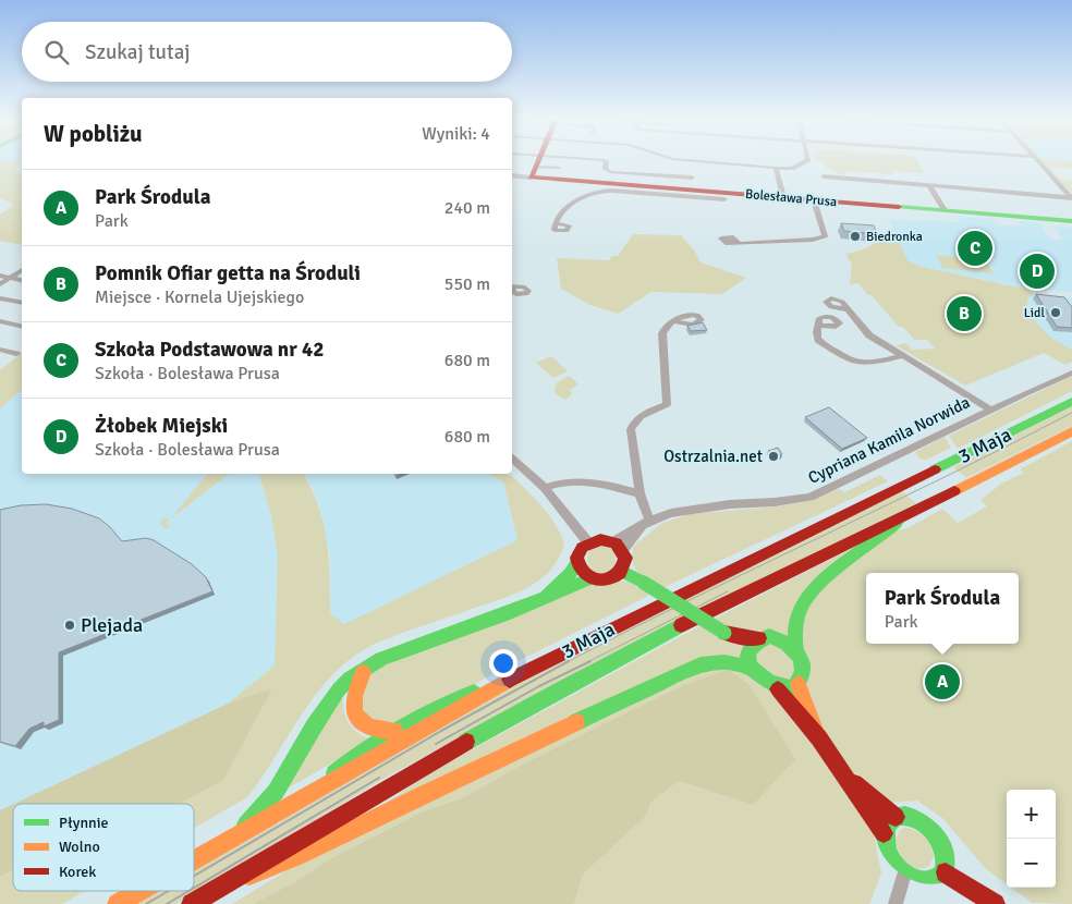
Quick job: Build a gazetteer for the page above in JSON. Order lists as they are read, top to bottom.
{
  "streets": {
    "main road": ["Bolesława Prusa", "3 Maja"],
    "street": ["Cypriana Kamila Norwida"]
  },
  "places": [
    "Biedronka",
    "Lidl",
    "Ostrzalnia.net",
    "Plejada"
  ],
  "legend": ["Płynnie", "Wolno", "Korek"],
  "page": {
    "search": "Szukaj tutaj",
    "heading": ["W pobliżu", "Wyniki: 4"],
    "list": [
      {
        "mark": "A",
        "name": "Park Środula",
        "note": "Park",
        "value": "240 m"
      },
      {
        "mark": "B",
        "name": "Pomnik Ofiar getta na Środuli",
        "note": "Miejsce · Kornela Ujejskiego",
        "value": "550 m"
      },
      {
        "mark": "C",
        "name": "Szkoła Podstawowa nr 42",
        "note": "Szkoła · Bolesława Prusa",
        "value": "680 m"
      },
      {
        "mark": "D",
        "name": "Żłobek Miejski",
        "note": "Szkoła · Bolesława Prusa",
        "value": "680 m"
      }
    ],
    "pins": [
      "C",
      "D",
      "B",
      "A"
    ],
    "popup": ["Park Środula", "Park"],
    "map_buttons": ["+", "−"]
  }
}
